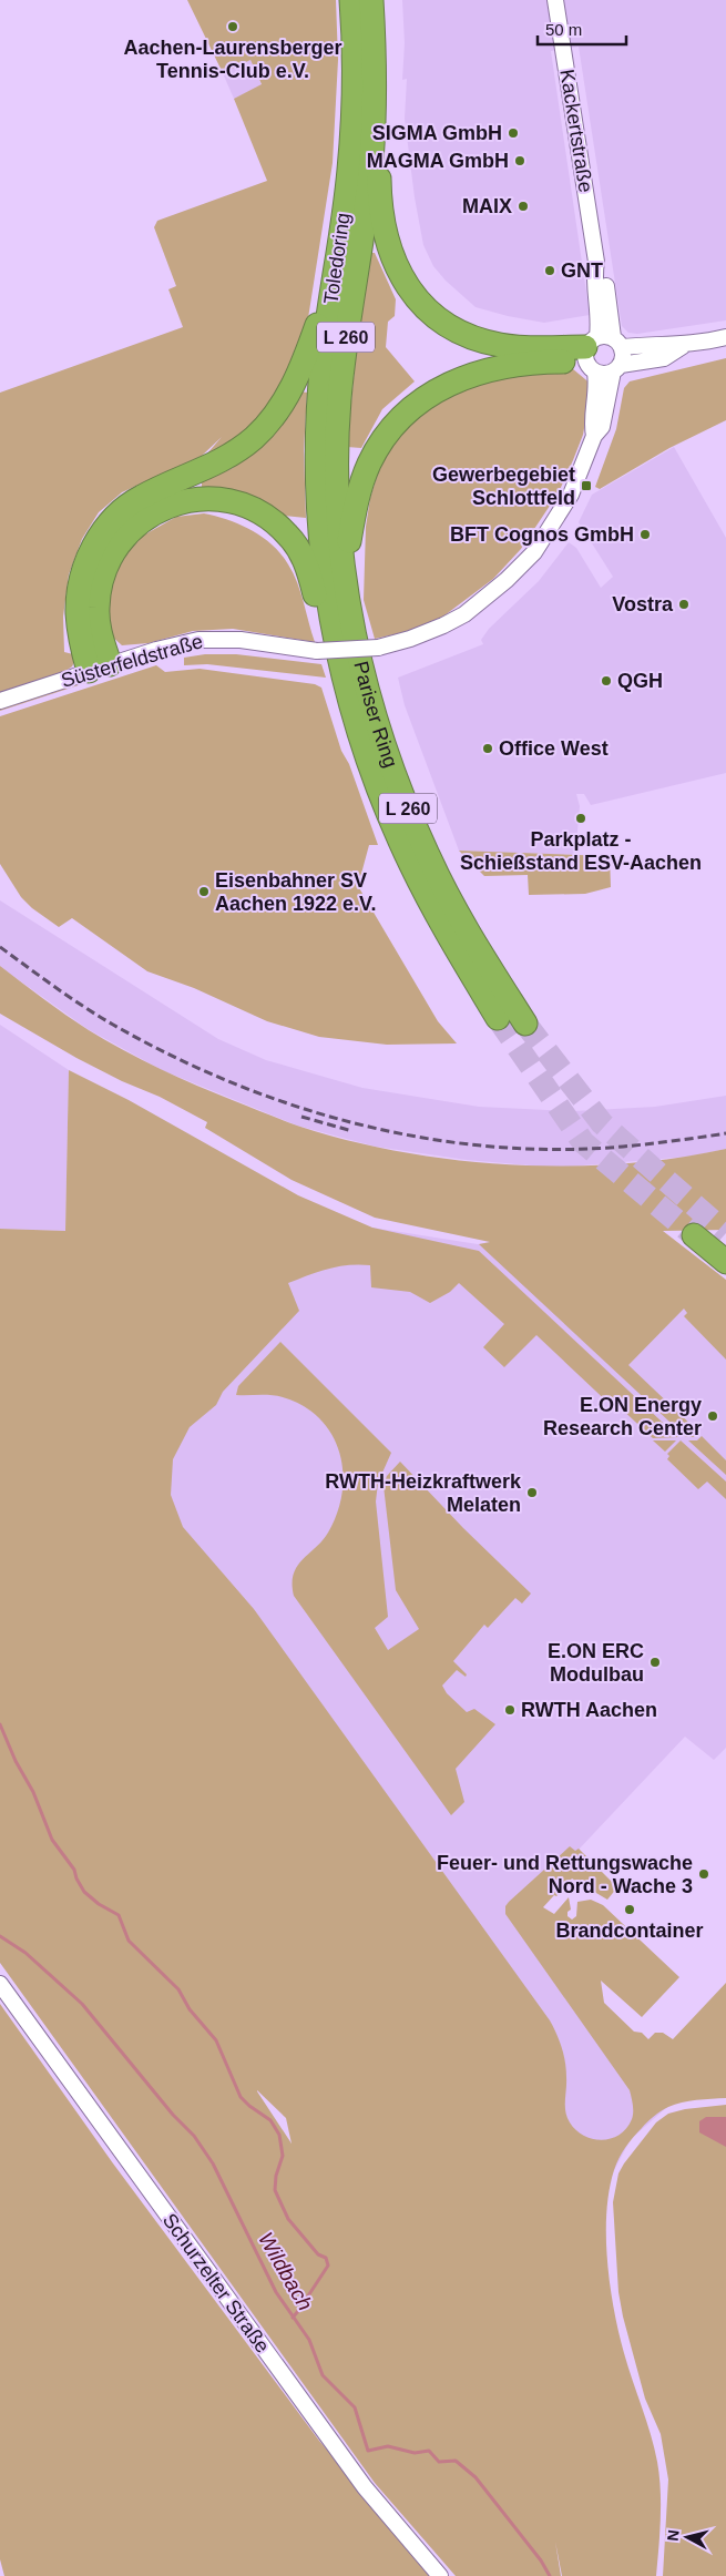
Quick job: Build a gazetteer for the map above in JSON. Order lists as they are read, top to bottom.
{
  "streets": {
    "highway": ["Toledoring", "L 260", "Pariser Ring"],
    "street": ["Kackertstraße", "Süsterfeldstraße", "Schurzelter Straße"]
  },
  "crossings": [
    ["Kackertstraße", "Süsterfeldstraße"],
    ["Toledoring", "Süsterfeldstraße"],
    ["Toledoring", "Pariser Ring"],
    ["Süsterfeldstraße", "Pariser Ring"]
  ],
  "water": ["Wildbach"],
  "places": {
    "other": [
      "Aachen-Laurensberger Tennis-Club e.V.",
      "SIGMA GmbH",
      "MAGMA GmbH",
      "MAIX",
      "GNT",
      "BFT Cognos GmbH",
      "Vostra",
      "QGH",
      "Office West",
      "Parkplatz - Schießstand ESV-Aachen",
      "Eisenbahner SV Aachen 1922 e.V.",
      "E.ON Energy Research Center",
      "RWTH-Heizkraftwerk Melaten",
      "E.ON ERC Modulbau",
      "RWTH Aachen",
      "Feuer- und Rettungswache Nord - Wache 3",
      "Brandcontainer"
    ],
    "transit": ["Gewerbegebiet Schlottfeld"]
  },
  "scale_bar": "50 m",
  "north": "left"
}
